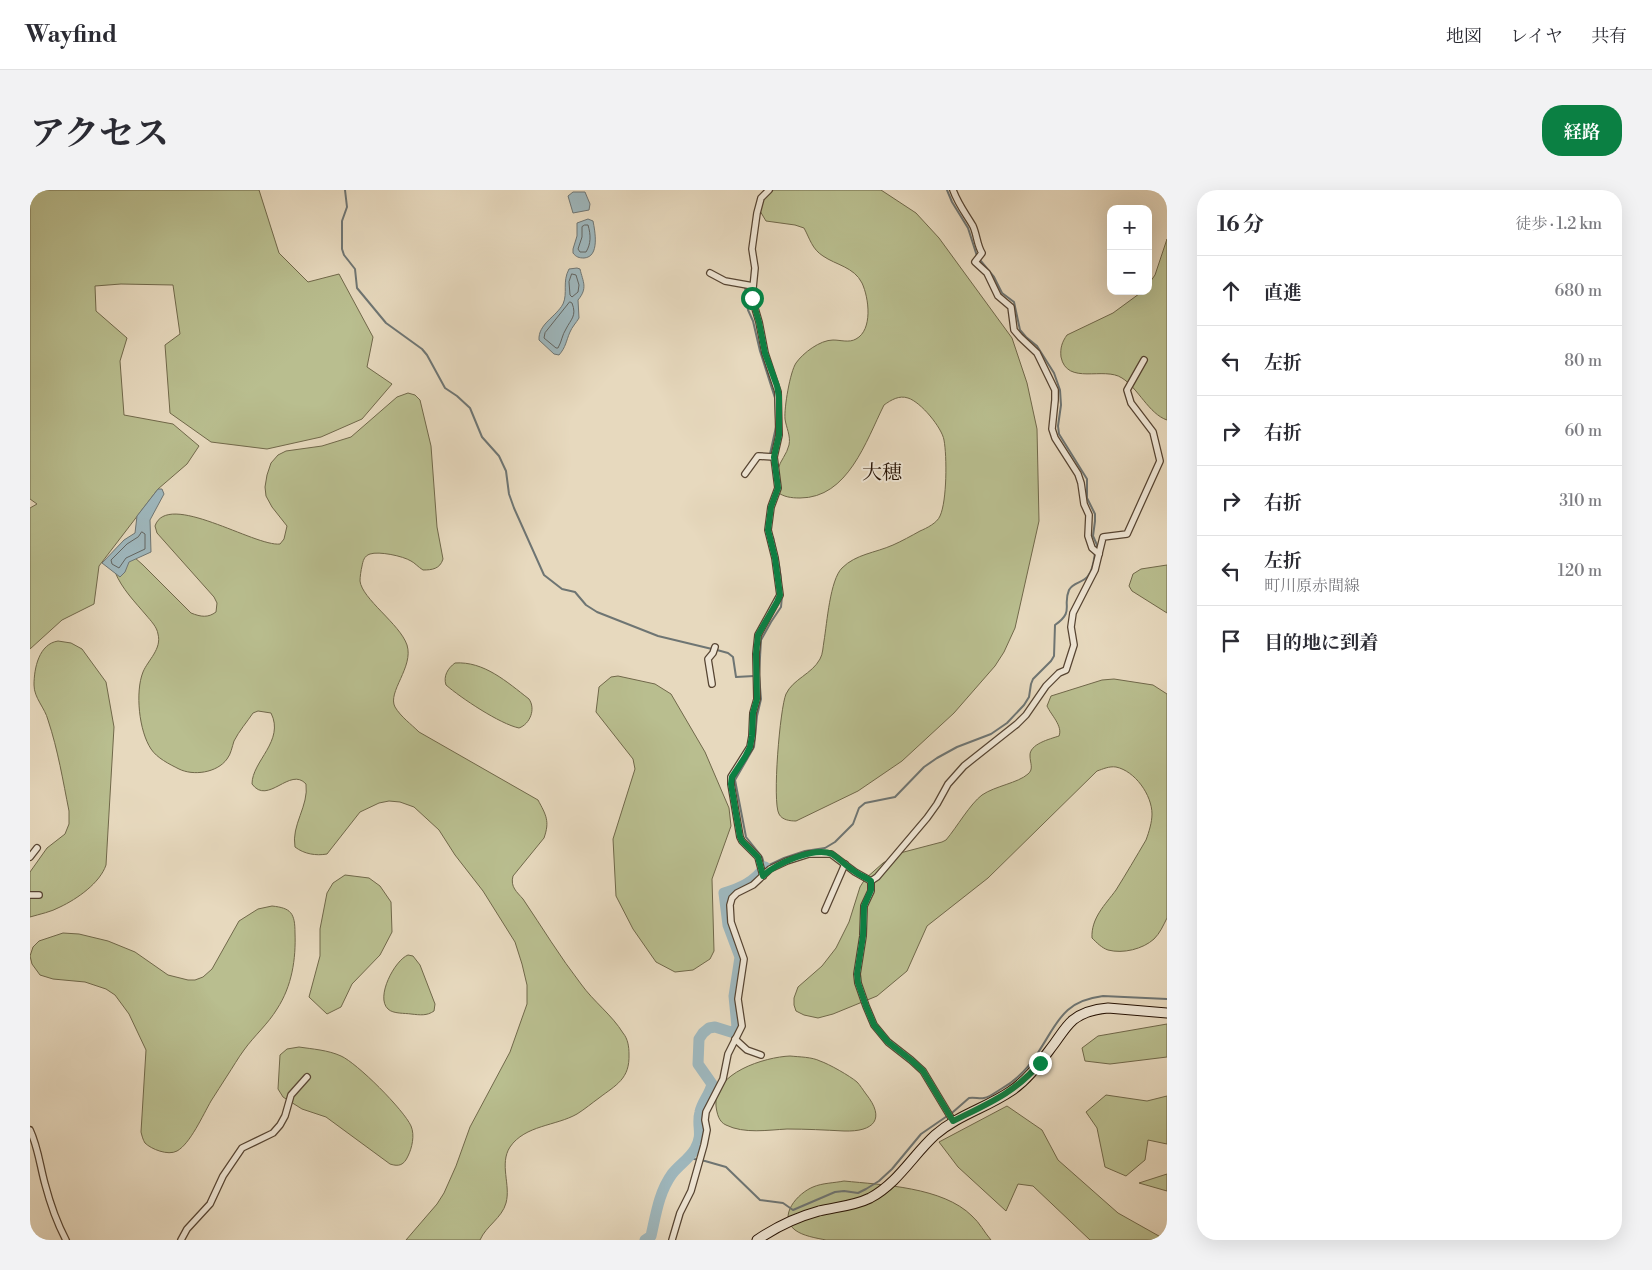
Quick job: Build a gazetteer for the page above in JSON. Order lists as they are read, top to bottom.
{
  "districts": ["大穂"],
  "page": {
    "header": "Wayfind",
    "nav": ["地図", "レイヤ", "共有"],
    "title": "アクセス",
    "buttons": "経路",
    "heading": ["16 分", "徒歩 · 1.2 km"],
    "map_buttons": ["+", "−"],
    "list": [
      ["直進", "680 m"],
      ["左折", "80 m"],
      ["右折", "60 m"],
      ["右折", "310 m"],
      ["左折", "町川原赤間線", "120 m"],
      "目的地に到着"
    ]
  }
}
